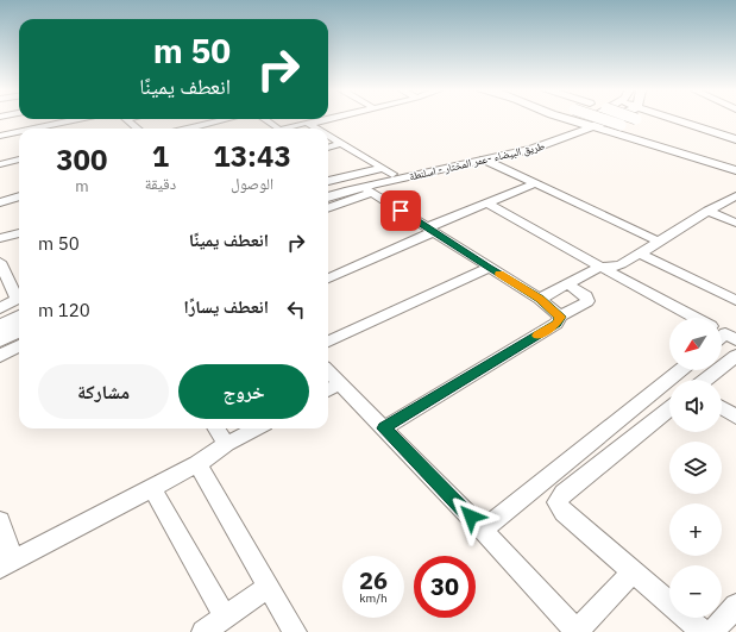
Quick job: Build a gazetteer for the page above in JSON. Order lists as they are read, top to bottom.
{
  "streets": {
    "main road": ["طريق البيضاء -عمر المختار - اسلنطة"]
  },
  "north": "bottom left",
  "page": {
    "turn": ["50 m", "انعطف يمينًا"],
    "eta": [
      "13:43",
      "الوصول",
      "1",
      "دقيقة",
      "300",
      "m"
    ],
    "list": [
      {
        "name": "انعطف يمينًا",
        "value": "50 m"
      },
      {
        "name": "انعطف يسارًا",
        "value": "120 m"
      }
    ],
    "map_buttons": ["+", "−"],
    "buttons": ["خروج", "مشاركة"],
    "speed": "26 km/h",
    "limit": "30"
  }
}
